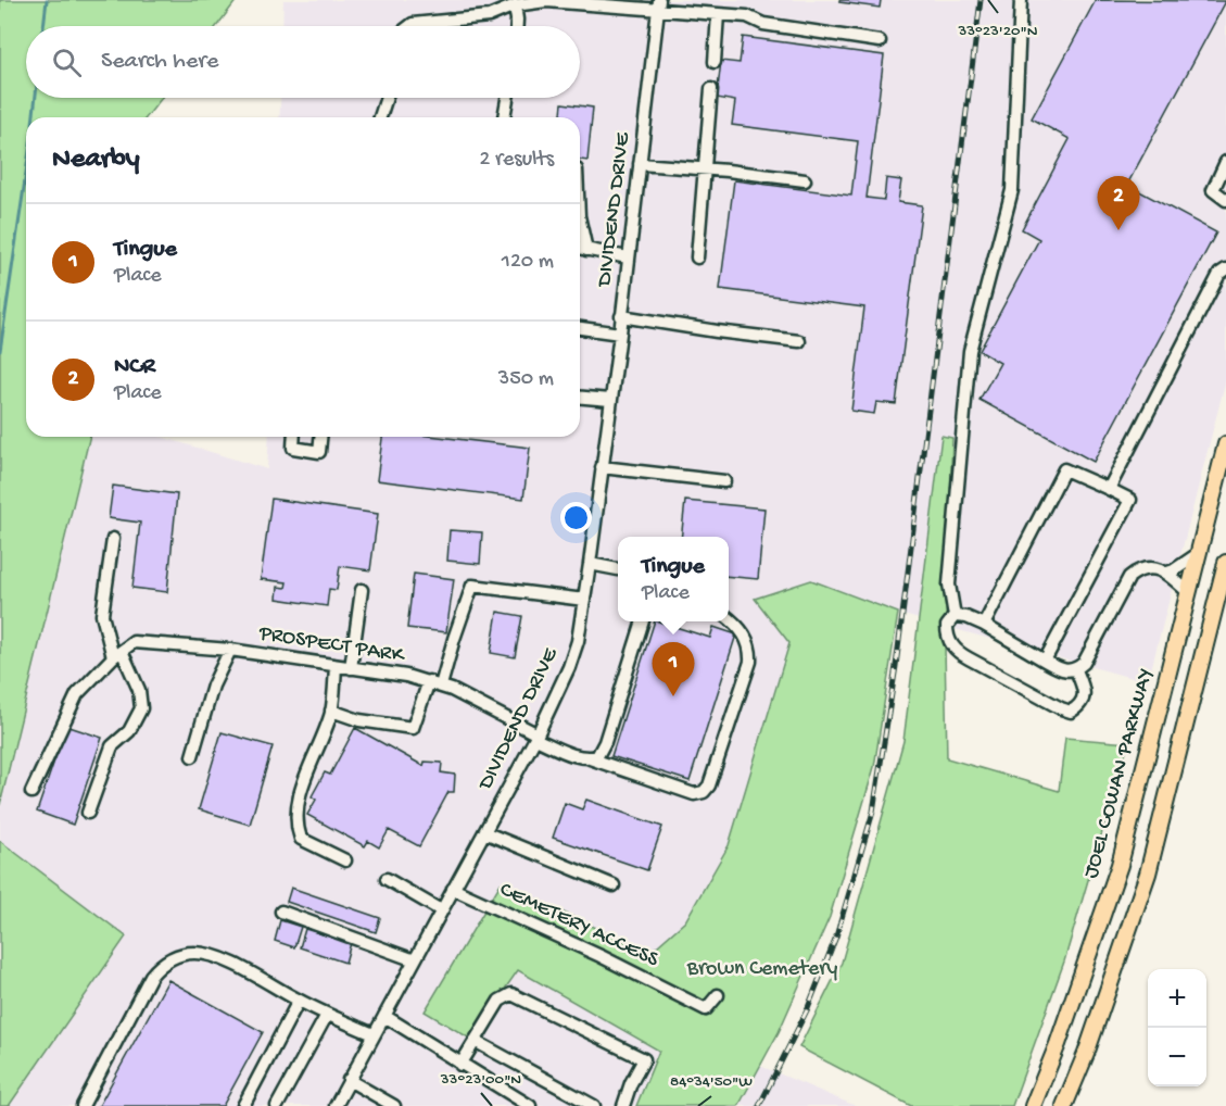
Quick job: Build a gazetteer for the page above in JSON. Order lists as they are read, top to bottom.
{
  "streets": {
    "main road": ["JOEL COWAN PARKWAY"],
    "street": ["DIVIDEND DRIVE", "PROSPECT PARK", "CEMETERY ACCESS"]
  },
  "crossings": [
    ["DIVIDEND DRIVE", "PROSPECT PARK"],
    ["DIVIDEND DRIVE", "CEMETERY ACCESS"]
  ],
  "parks": ["Brown Cemetery"],
  "page": {
    "search": "Search here",
    "heading": ["Nearby", "2 results"],
    "pins": ["2", "1"],
    "list": [
      {
        "mark": "1",
        "name": "Tingue",
        "note": "Place",
        "value": "120 m"
      },
      {
        "mark": "2",
        "name": "NCR",
        "note": "Place",
        "value": "350 m"
      }
    ],
    "popup": ["Tingue", "Place"],
    "map_buttons": ["+", "−"]
  },
  "coordinates": ["33°23'20\"N", "33°23'00\"N", "84°34'50\"W"]
}
